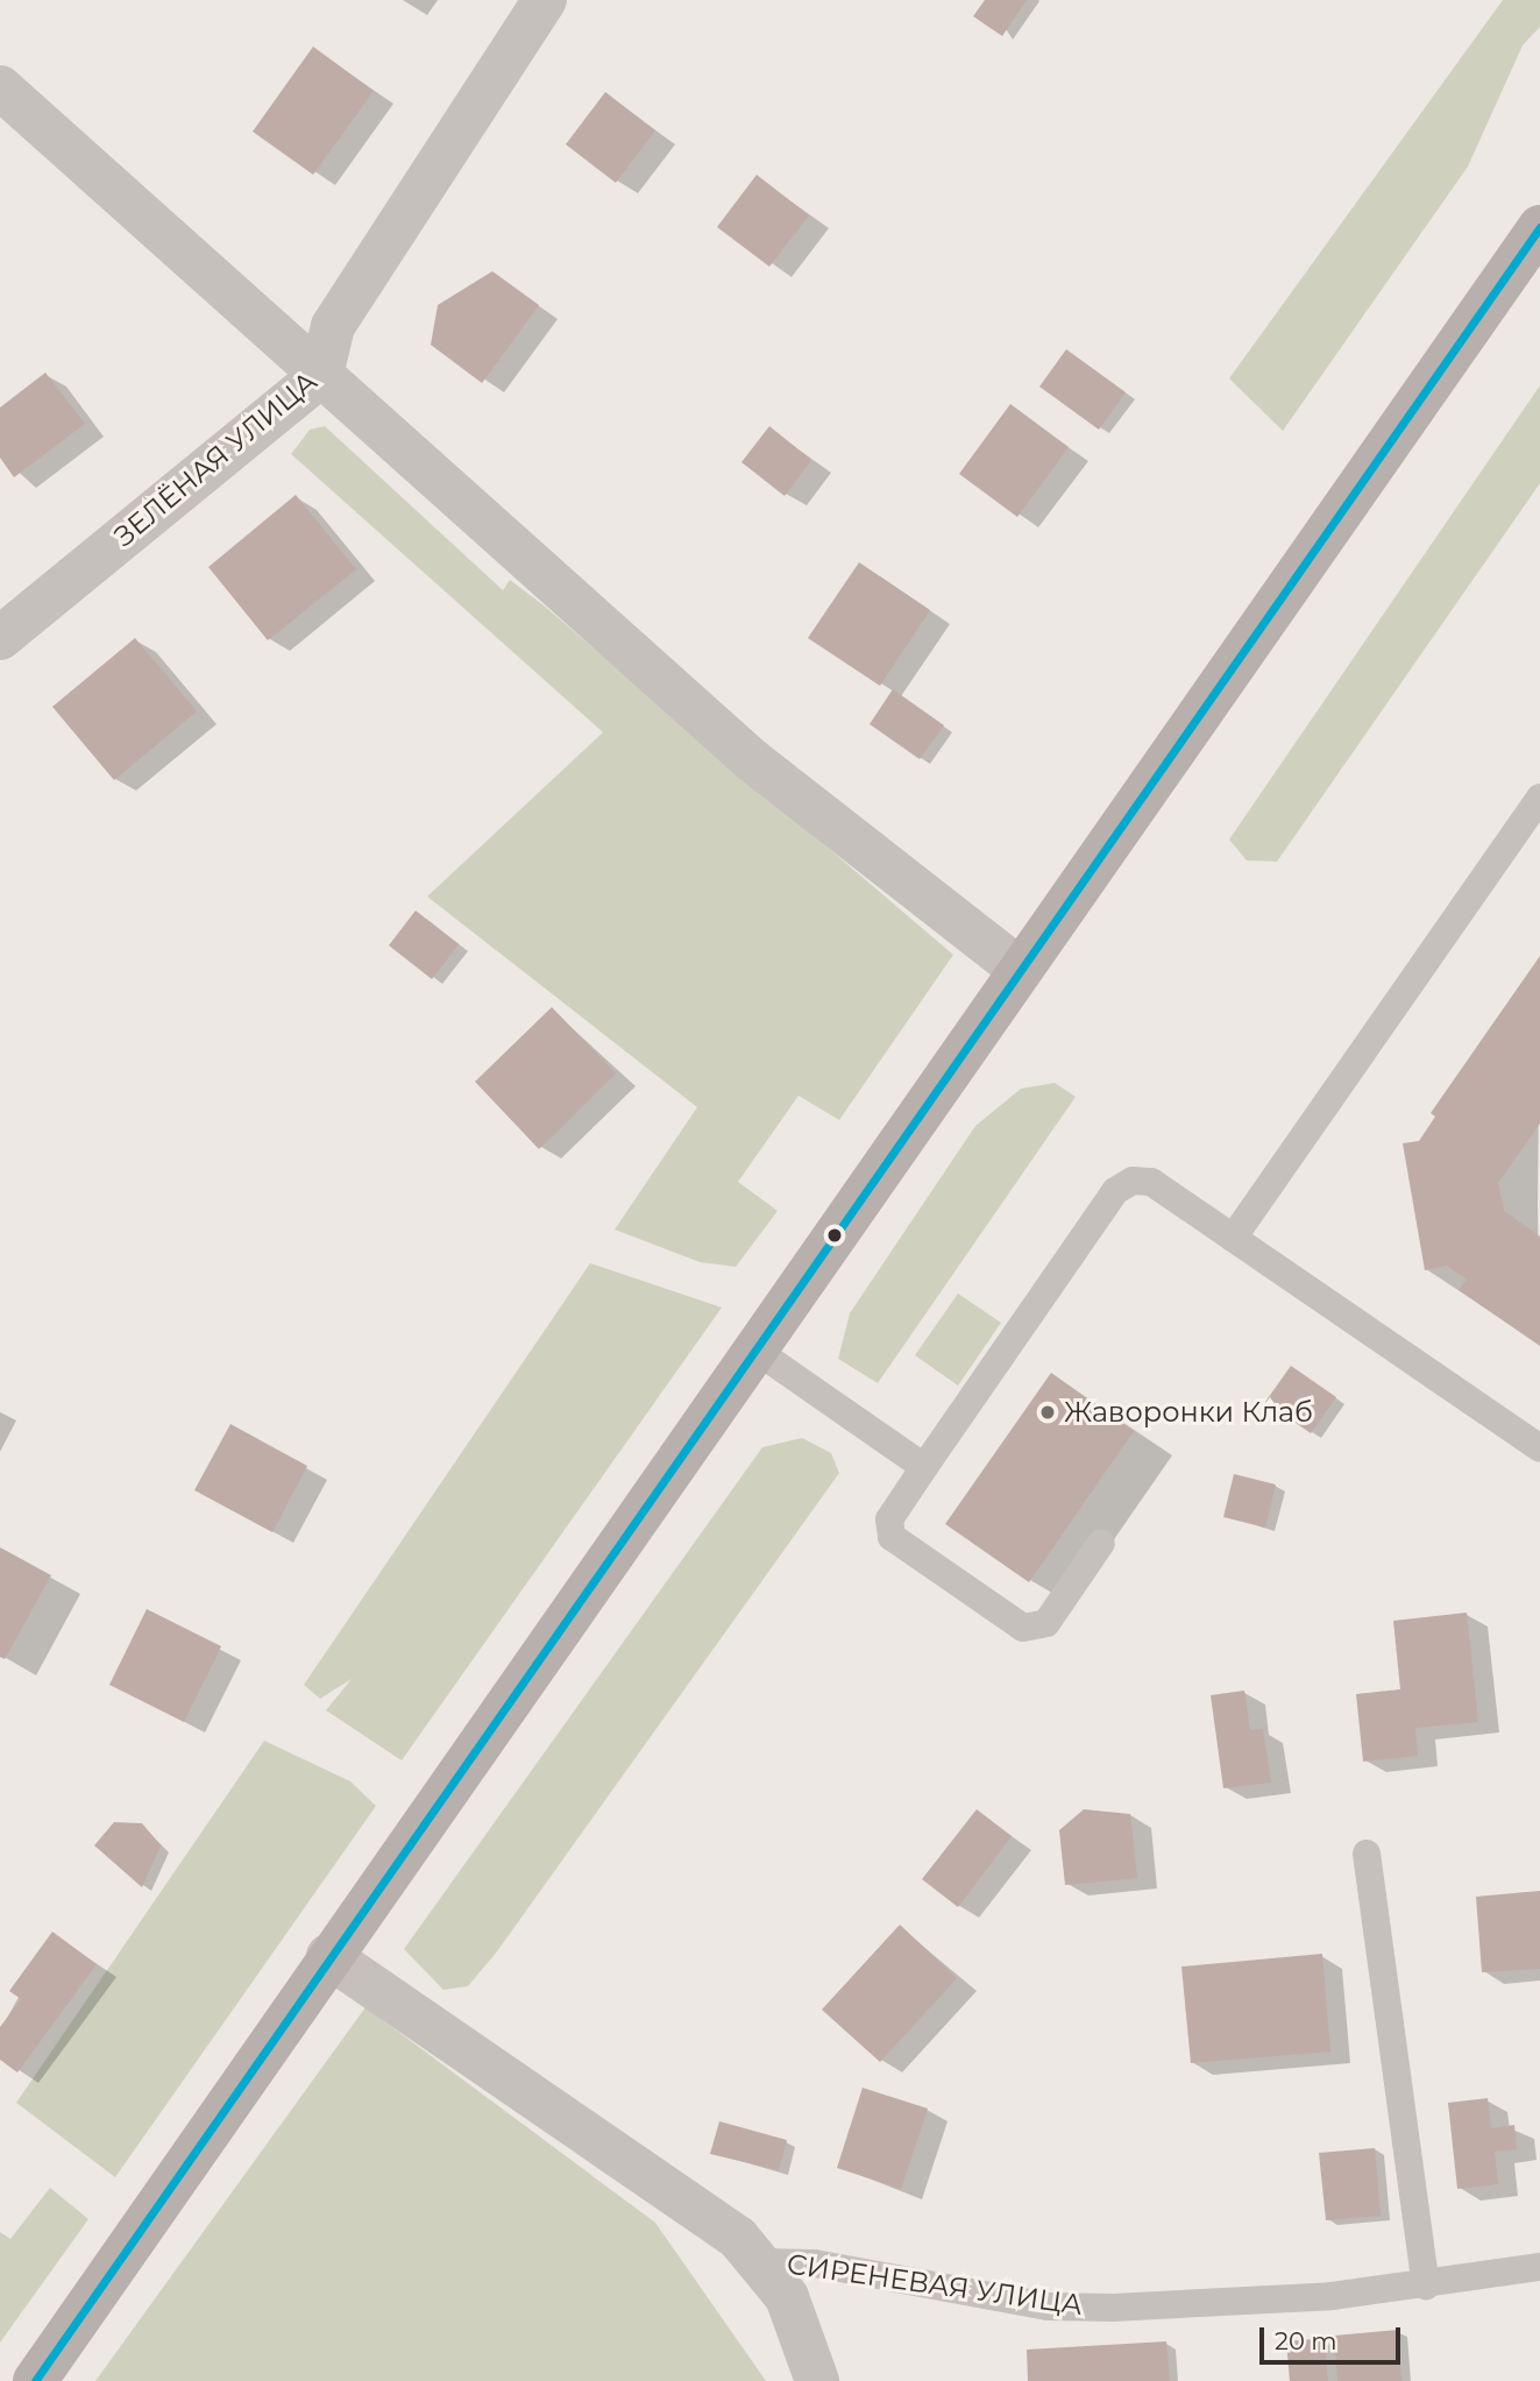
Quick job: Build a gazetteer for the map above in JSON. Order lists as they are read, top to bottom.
{
  "streets": {
    "street": ["ЗЕЛЁНАЯ УЛИЦА", "СИРЕНЕВАЯ УЛИЦА"]
  },
  "places": ["Жаворонки Клаб"],
  "scale_bar": "20 m"
}
